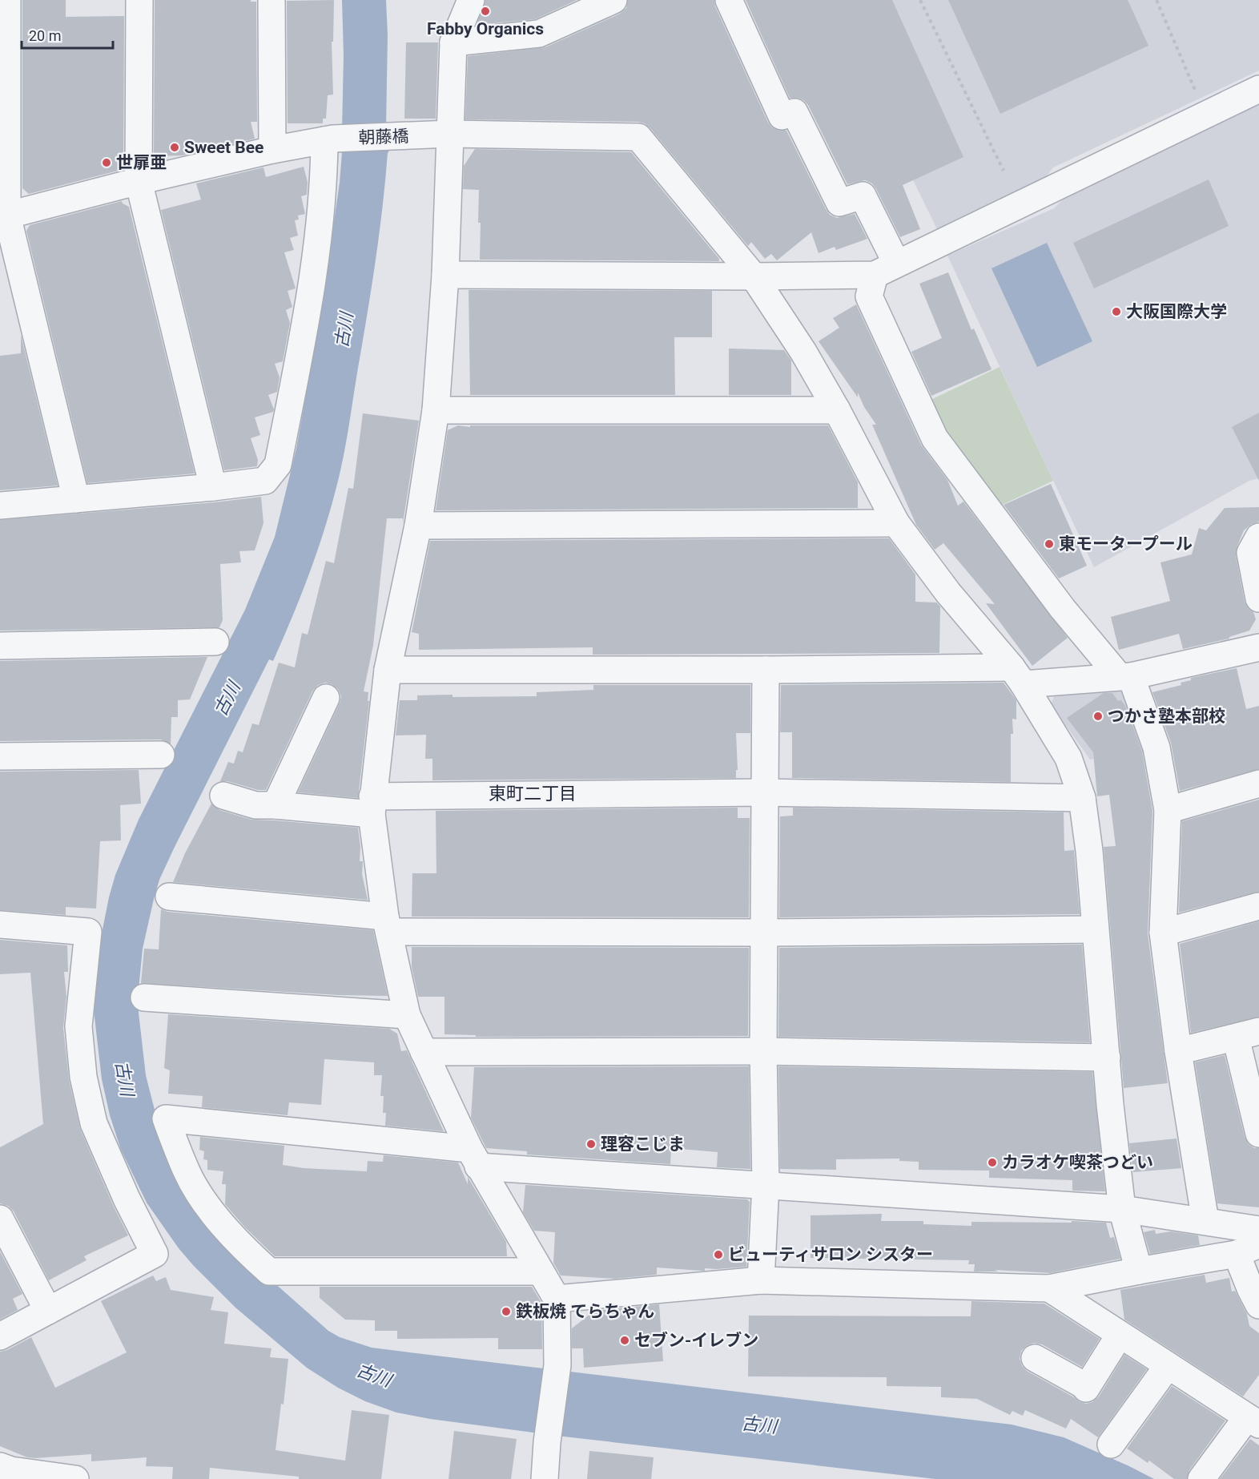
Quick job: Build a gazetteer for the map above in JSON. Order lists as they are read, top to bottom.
{
  "streets": {
    "street": ["朝藤橋"]
  },
  "districts": ["東町二丁目"],
  "water": ["古川"],
  "places": [
    "Fabby Organics",
    "Sweet Bee",
    "世扉亜",
    "大阪国際大学",
    "東モータープール",
    "つかさ塾本部校",
    "理容こじま",
    "カラオケ喫茶つどい",
    "ビューティサロン シスター",
    "鉄板焼 てらちゃん",
    "セブン-イレブン"
  ],
  "scale_bar": "20 m"
}
